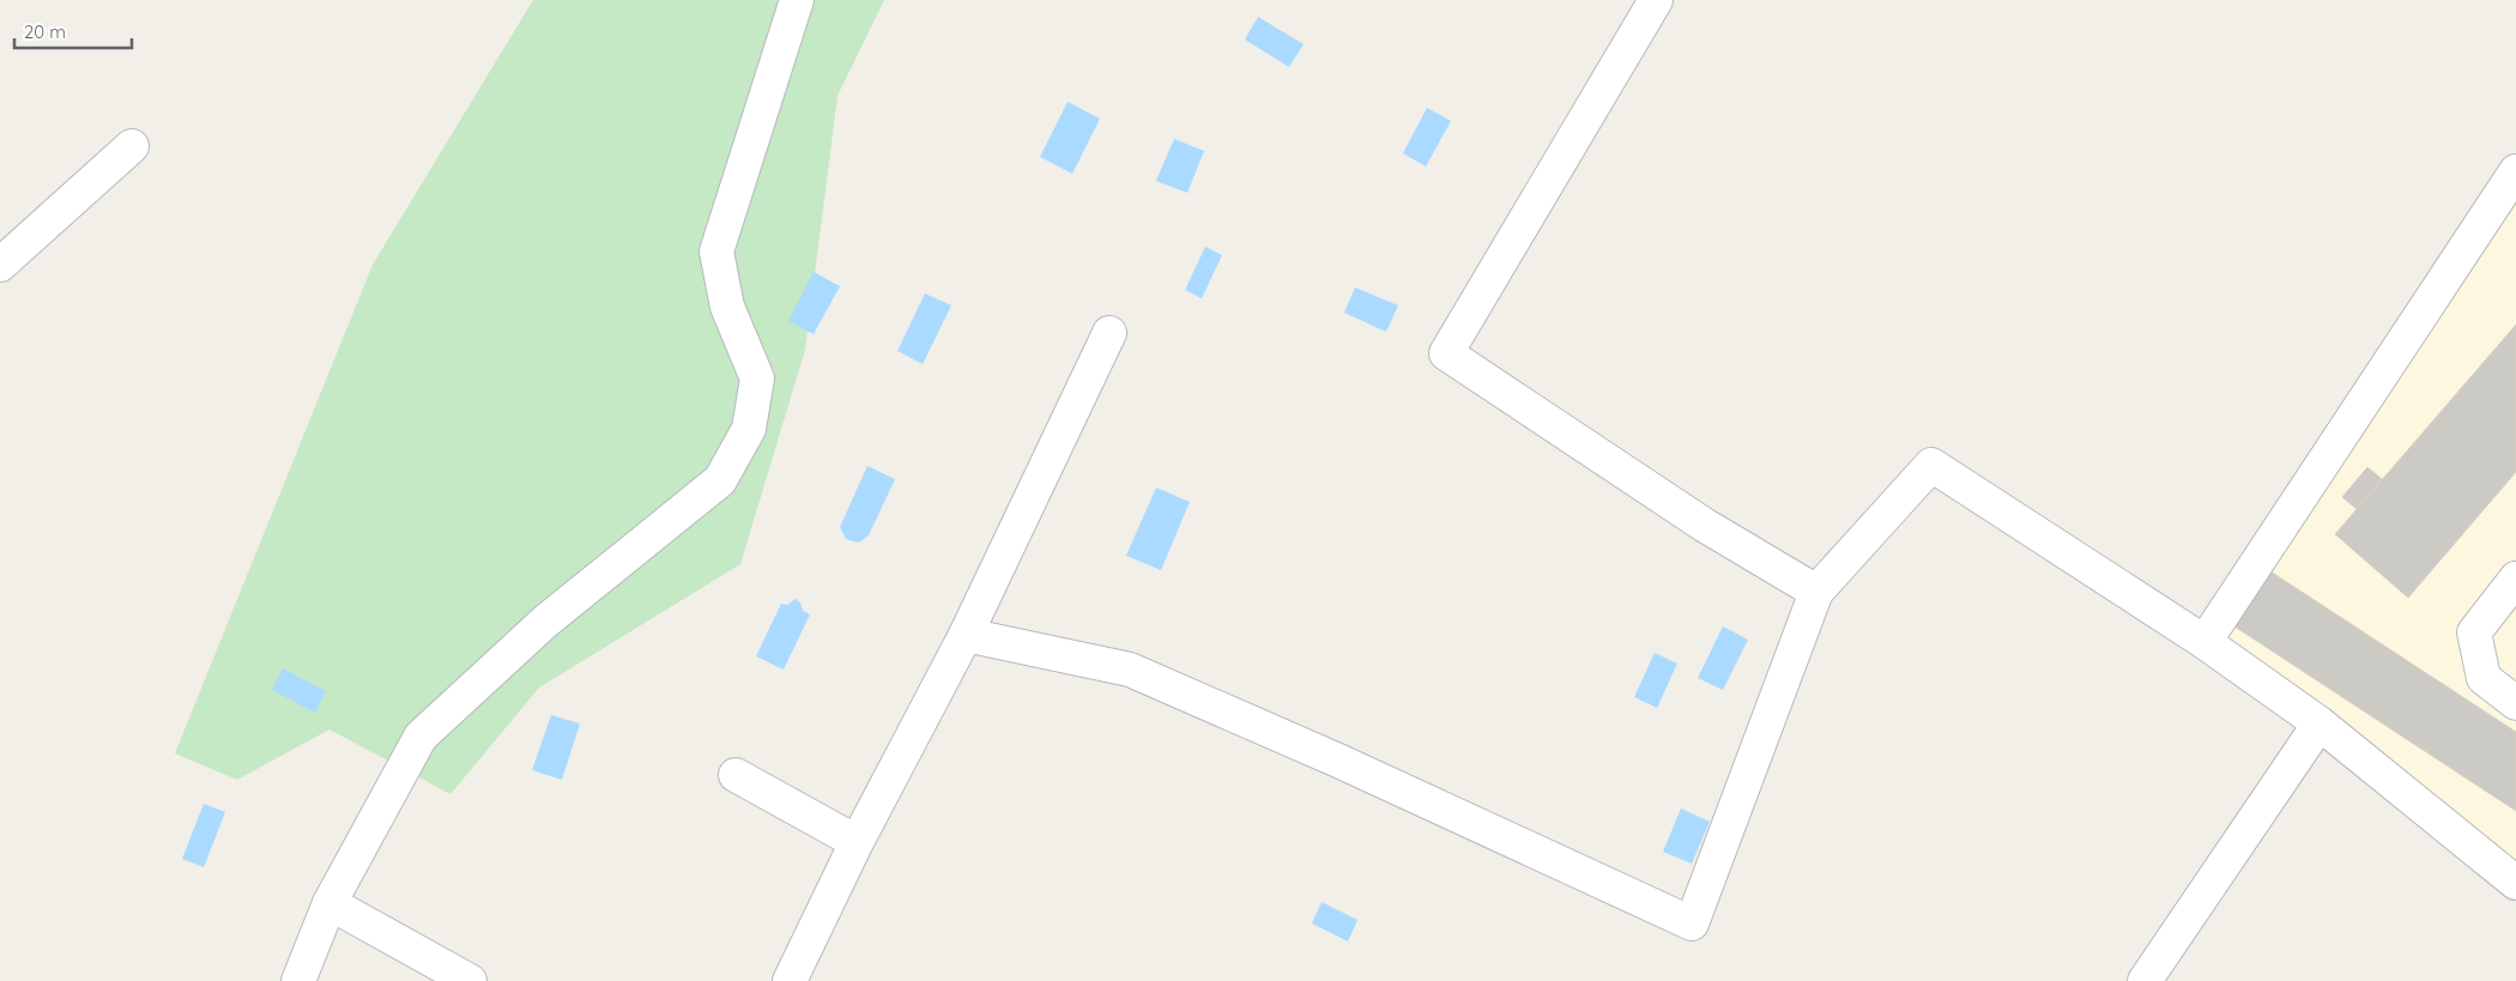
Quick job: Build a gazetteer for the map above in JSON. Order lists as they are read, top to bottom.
{
  "scale_bar": "20 m"
}
